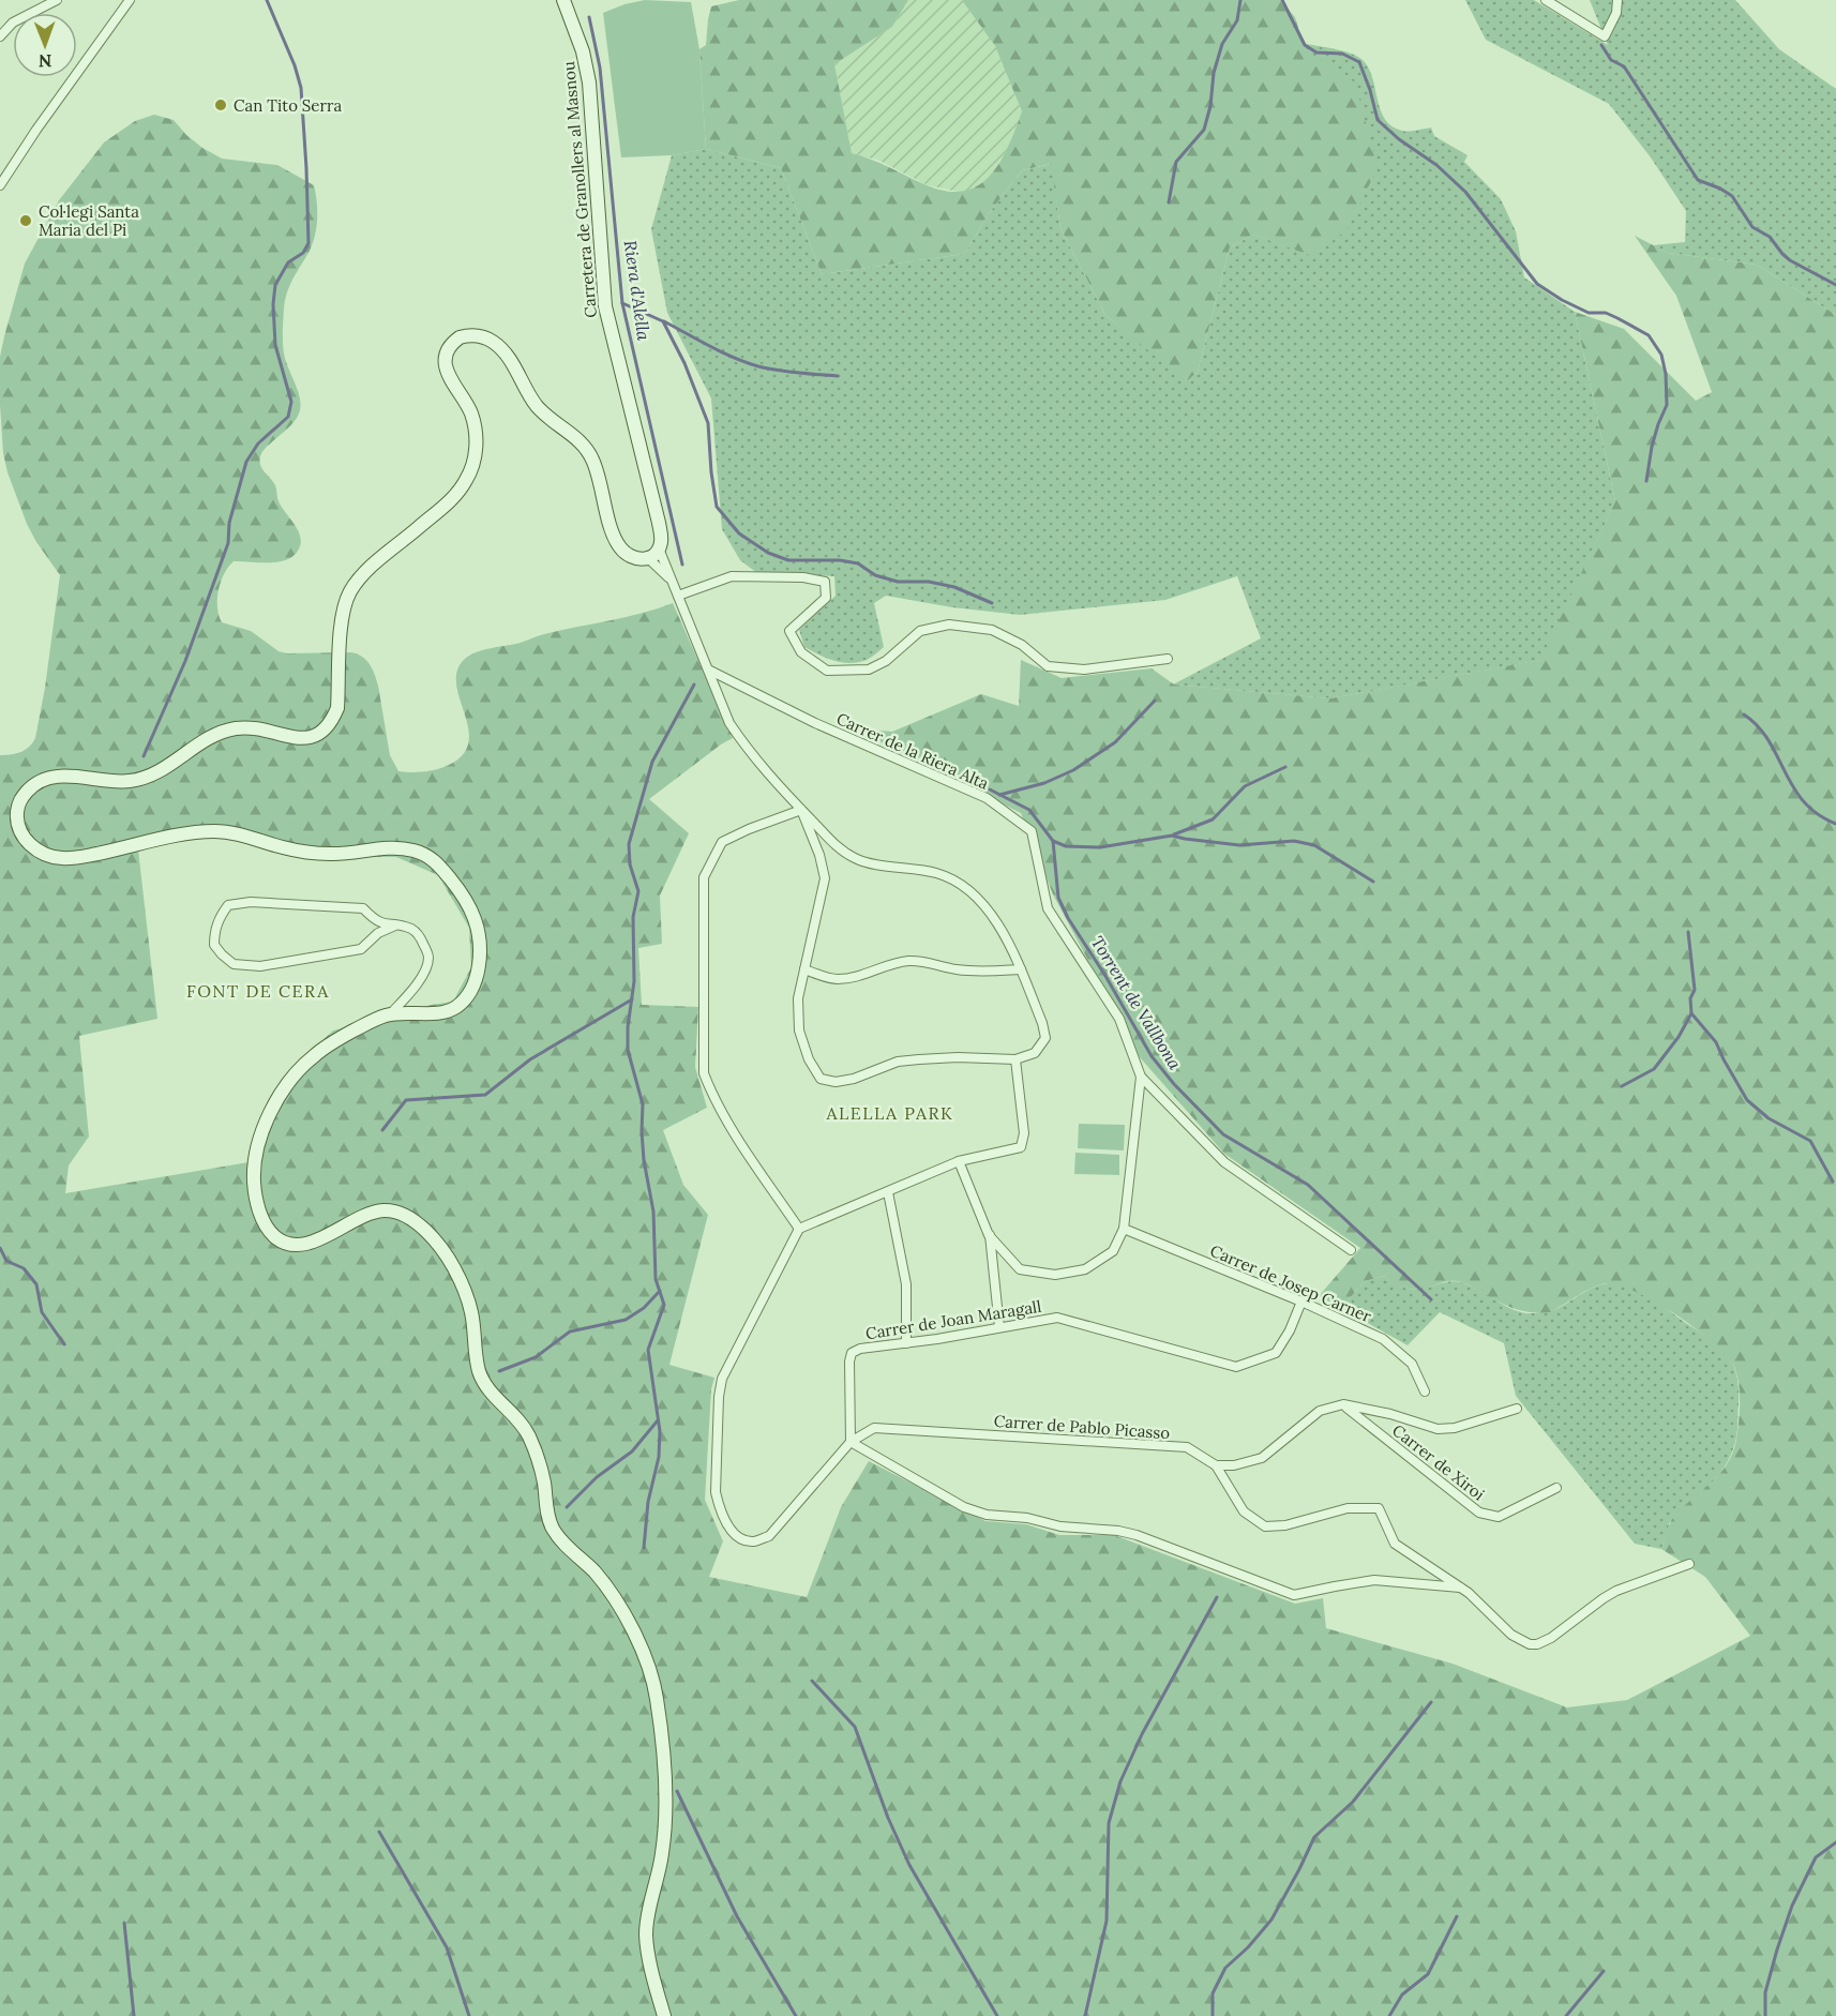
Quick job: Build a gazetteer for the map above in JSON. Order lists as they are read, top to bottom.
{
  "streets": {
    "main road": ["Carretera de Granollers al Masnou"],
    "street": [
      "Carrer de la Riera Alta",
      "Carrer de Josep Carner",
      "Carrer de Joan Maragall",
      "Carrer de Pablo Picasso",
      "Carrer de Xiroi"
    ]
  },
  "crossings": [
    ["Carrer de la Riera Alta", "Carrer de Josep Carner"],
    ["Carrer de Josep Carner", "Carrer de Joan Maragall"],
    ["Carrer de Joan Maragall", "Carrer de Pablo Picasso"]
  ],
  "districts": ["FONT DE CERA", "ALELLA PARK"],
  "water": ["Riera d'Alella", "Torrent de Vallbona"],
  "places": ["Can Tito Serra", "Col·legi Santa Maria del Pi"],
  "north": "bottom"
}
